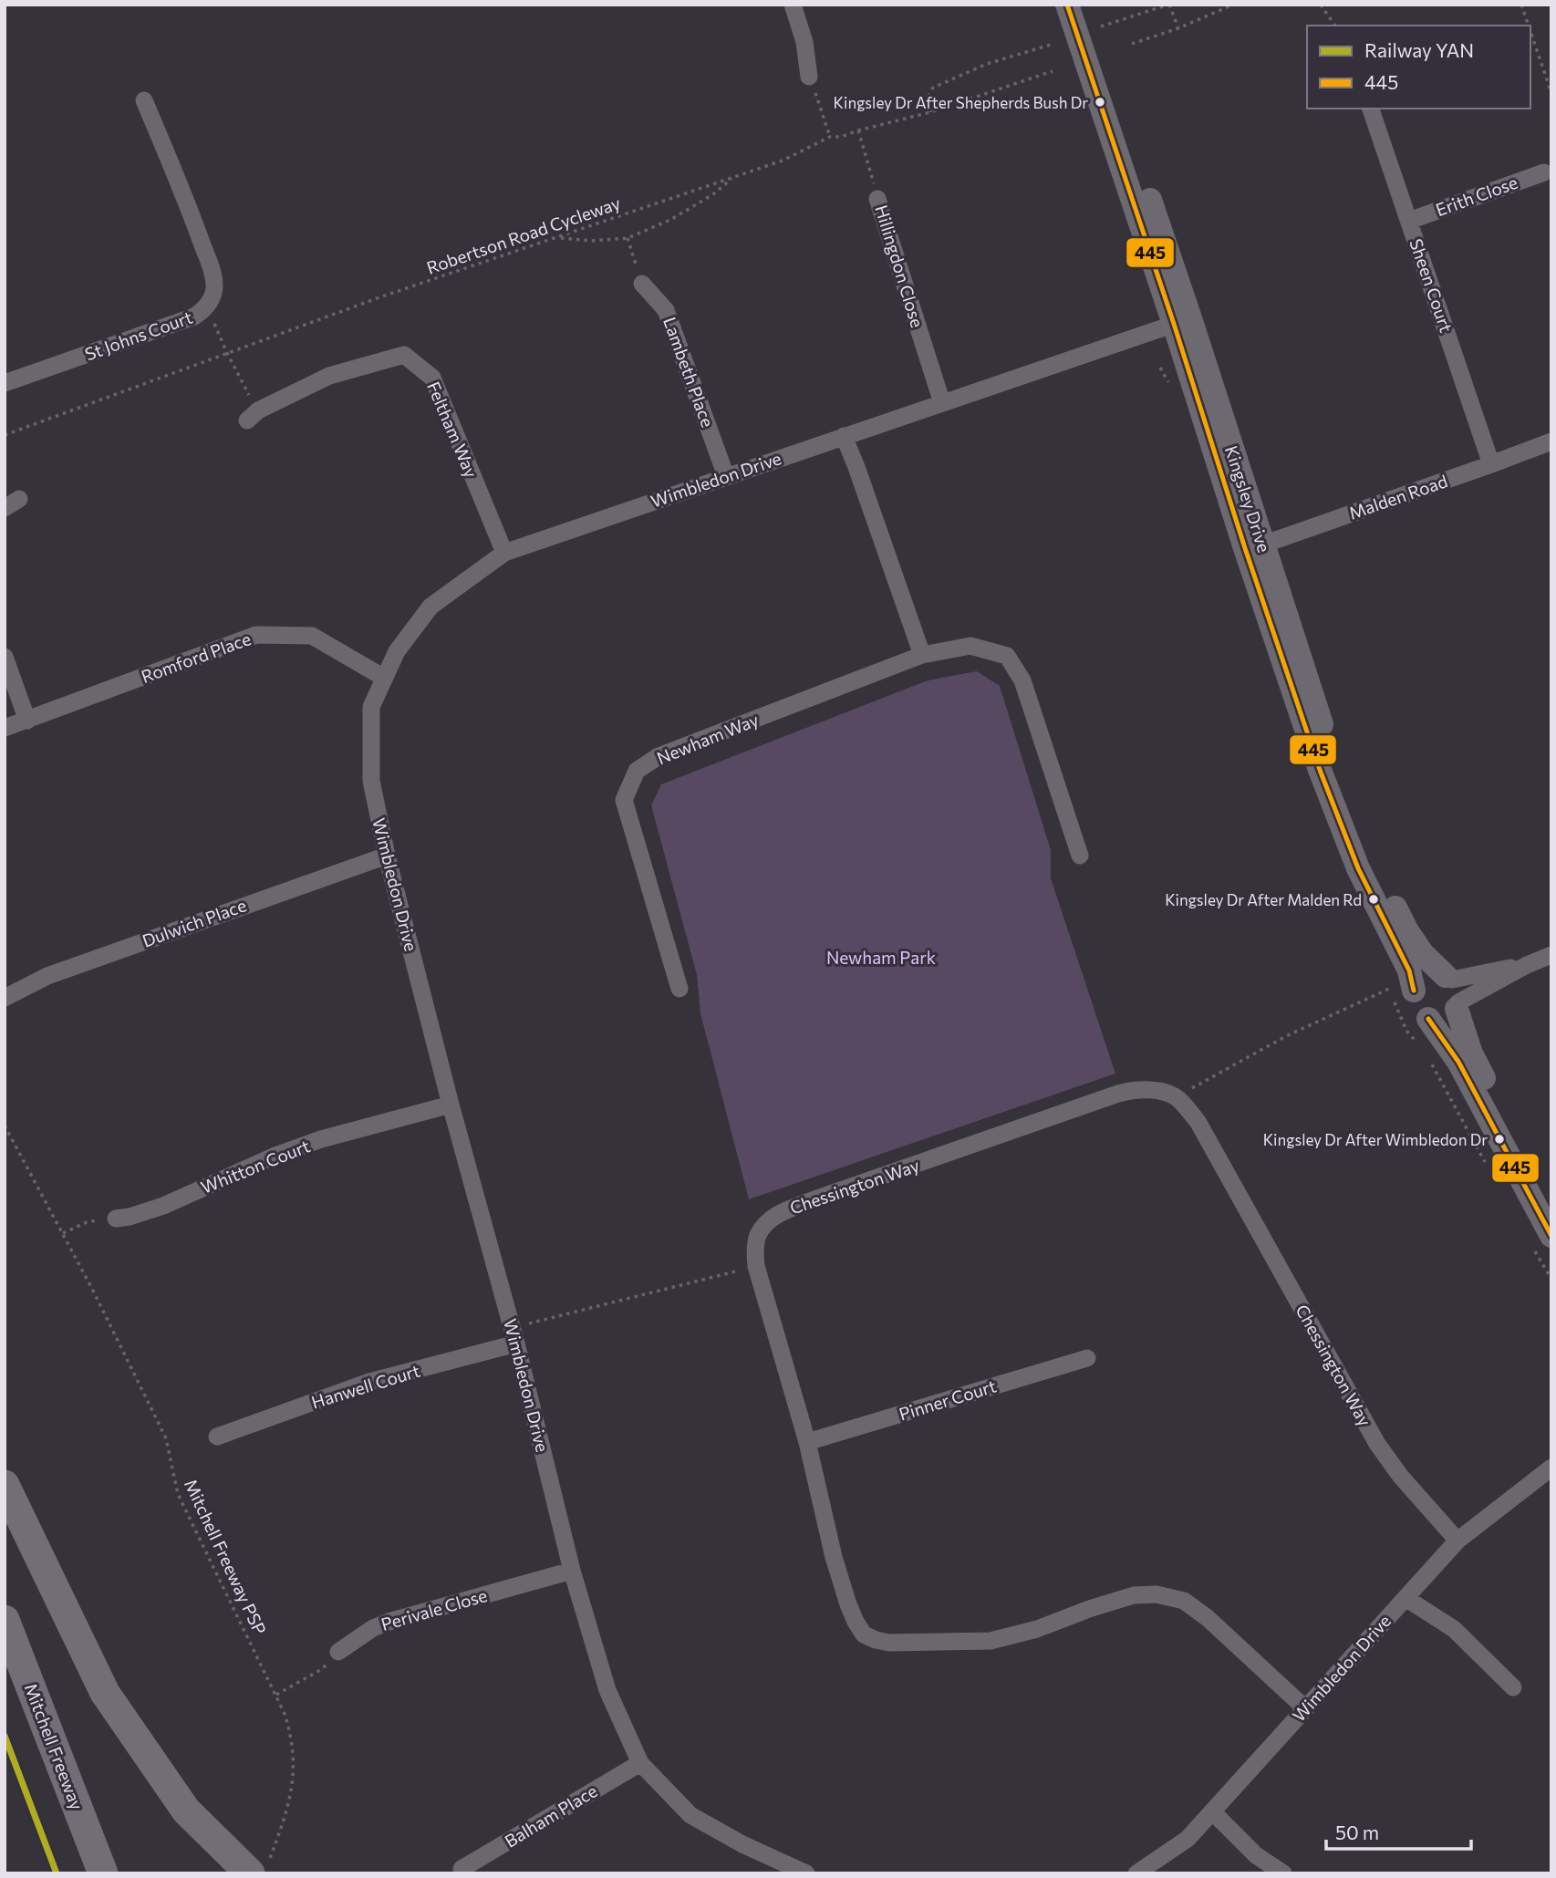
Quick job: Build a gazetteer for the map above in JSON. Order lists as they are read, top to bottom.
{
  "streets": {
    "highway": ["Mitchell Freeway"],
    "main road": ["Kingsley Drive"],
    "street": [
      "Erith Close",
      "Hillingdon Close",
      "Sheen Court",
      "St Johns Court",
      "Lambeth Place",
      "Feltham Way",
      "Wimbledon Drive",
      "Malden Road",
      "Romford Place",
      "Newham Way",
      "Dulwich Place",
      "Whitton Court",
      "Chessington Way",
      "Hanwell Court",
      "Pinner Court",
      "Perivale Close",
      "Balham Place"
    ],
    "path": ["Robertson Road Cycleway", "Mitchell Freeway PSP"]
  },
  "crossings": [
    ["Erith Close", "Sheen Court"],
    ["Robertson Road Cycleway", "Hillingdon Close"],
    ["Hillingdon Close", "Wimbledon Drive"],
    ["Sheen Court", "Malden Road"],
    ["Lambeth Place", "Wimbledon Drive"],
    ["Feltham Way", "Wimbledon Drive"],
    ["Wimbledon Drive", "Kingsley Drive"],
    ["Wimbledon Drive", "Romford Place"],
    ["Wimbledon Drive", "Dulwich Place"],
    ["Wimbledon Drive", "Whitton Court"],
    ["Wimbledon Drive", "Chessington Way"],
    ["Wimbledon Drive", "Hanwell Court"],
    ["Wimbledon Drive", "Perivale Close"],
    ["Wimbledon Drive", "Balham Place"],
    ["Malden Road", "Kingsley Drive"],
    ["Chessington Way", "Pinner Court"]
  ],
  "parks": ["Newham Park"],
  "places": ["Kingsley Dr After Shepherds Bush Dr", "Kingsley Dr After Malden Rd", "Kingsley Dr After Wimbledon Dr"],
  "lines": ["transit line 445", "rail line YAN"],
  "legend": ["Railway YAN", "445"],
  "scale_bar": "50 m"
}
